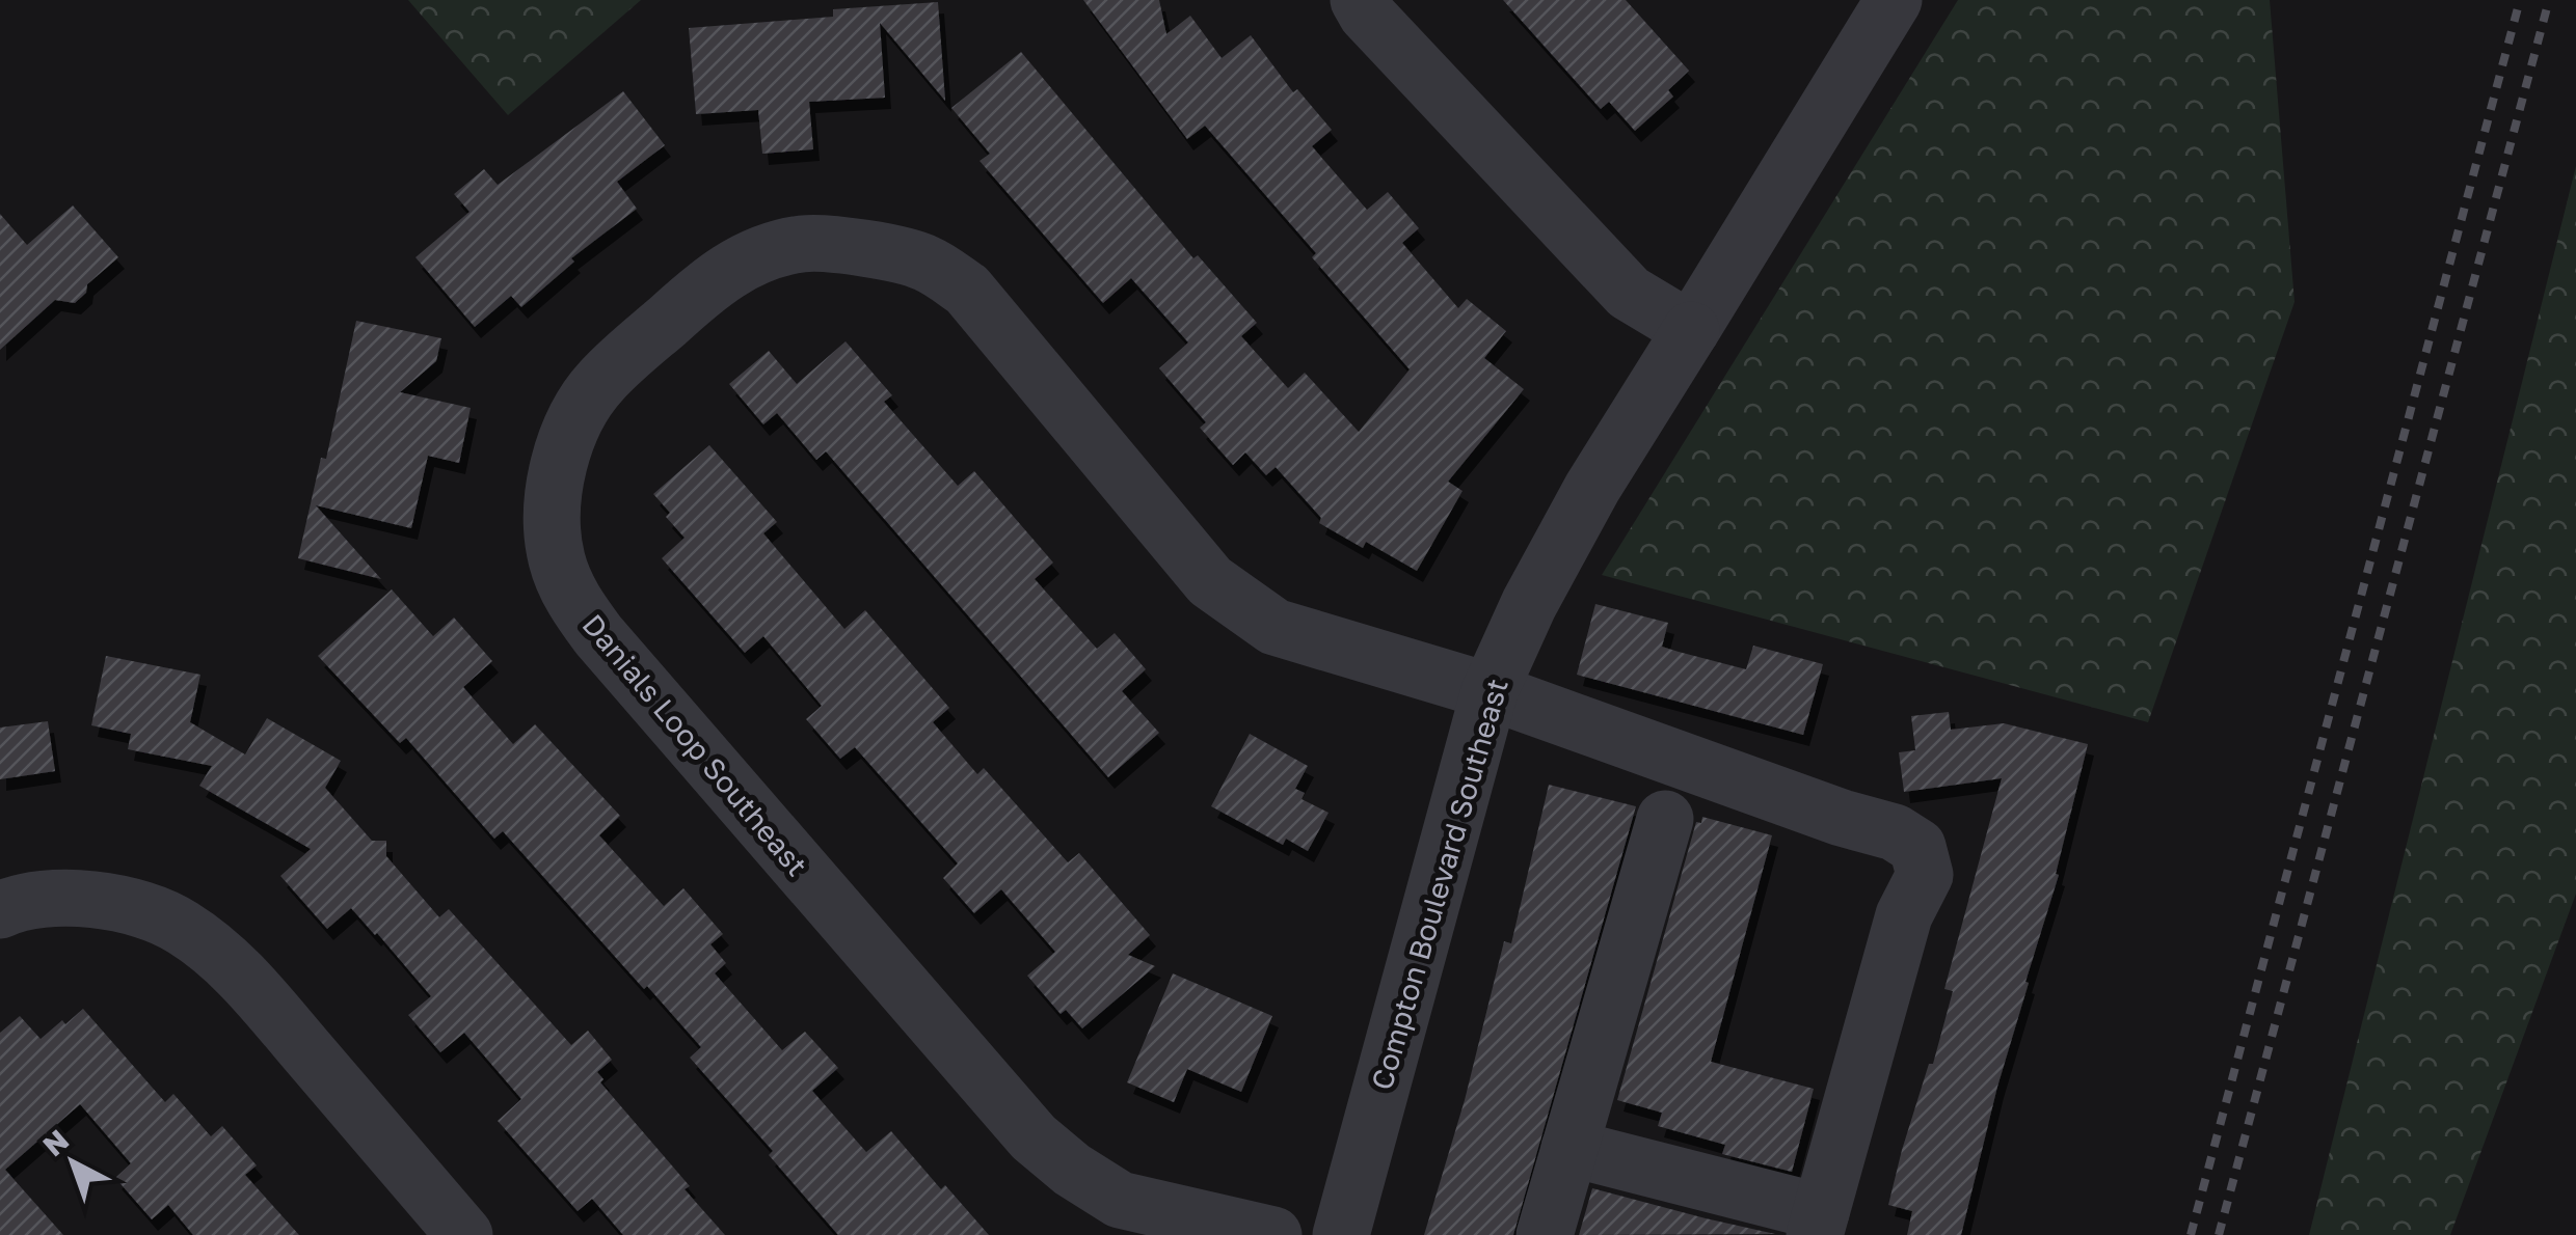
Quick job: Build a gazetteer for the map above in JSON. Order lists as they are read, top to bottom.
{
  "streets": {
    "street": ["Danials Loop Southeast", "Compton Boulevard Southeast"]
  },
  "crossings": [
    ["Danials Loop Southeast", "Compton Boulevard Southeast"]
  ],
  "north": "top left"
}
